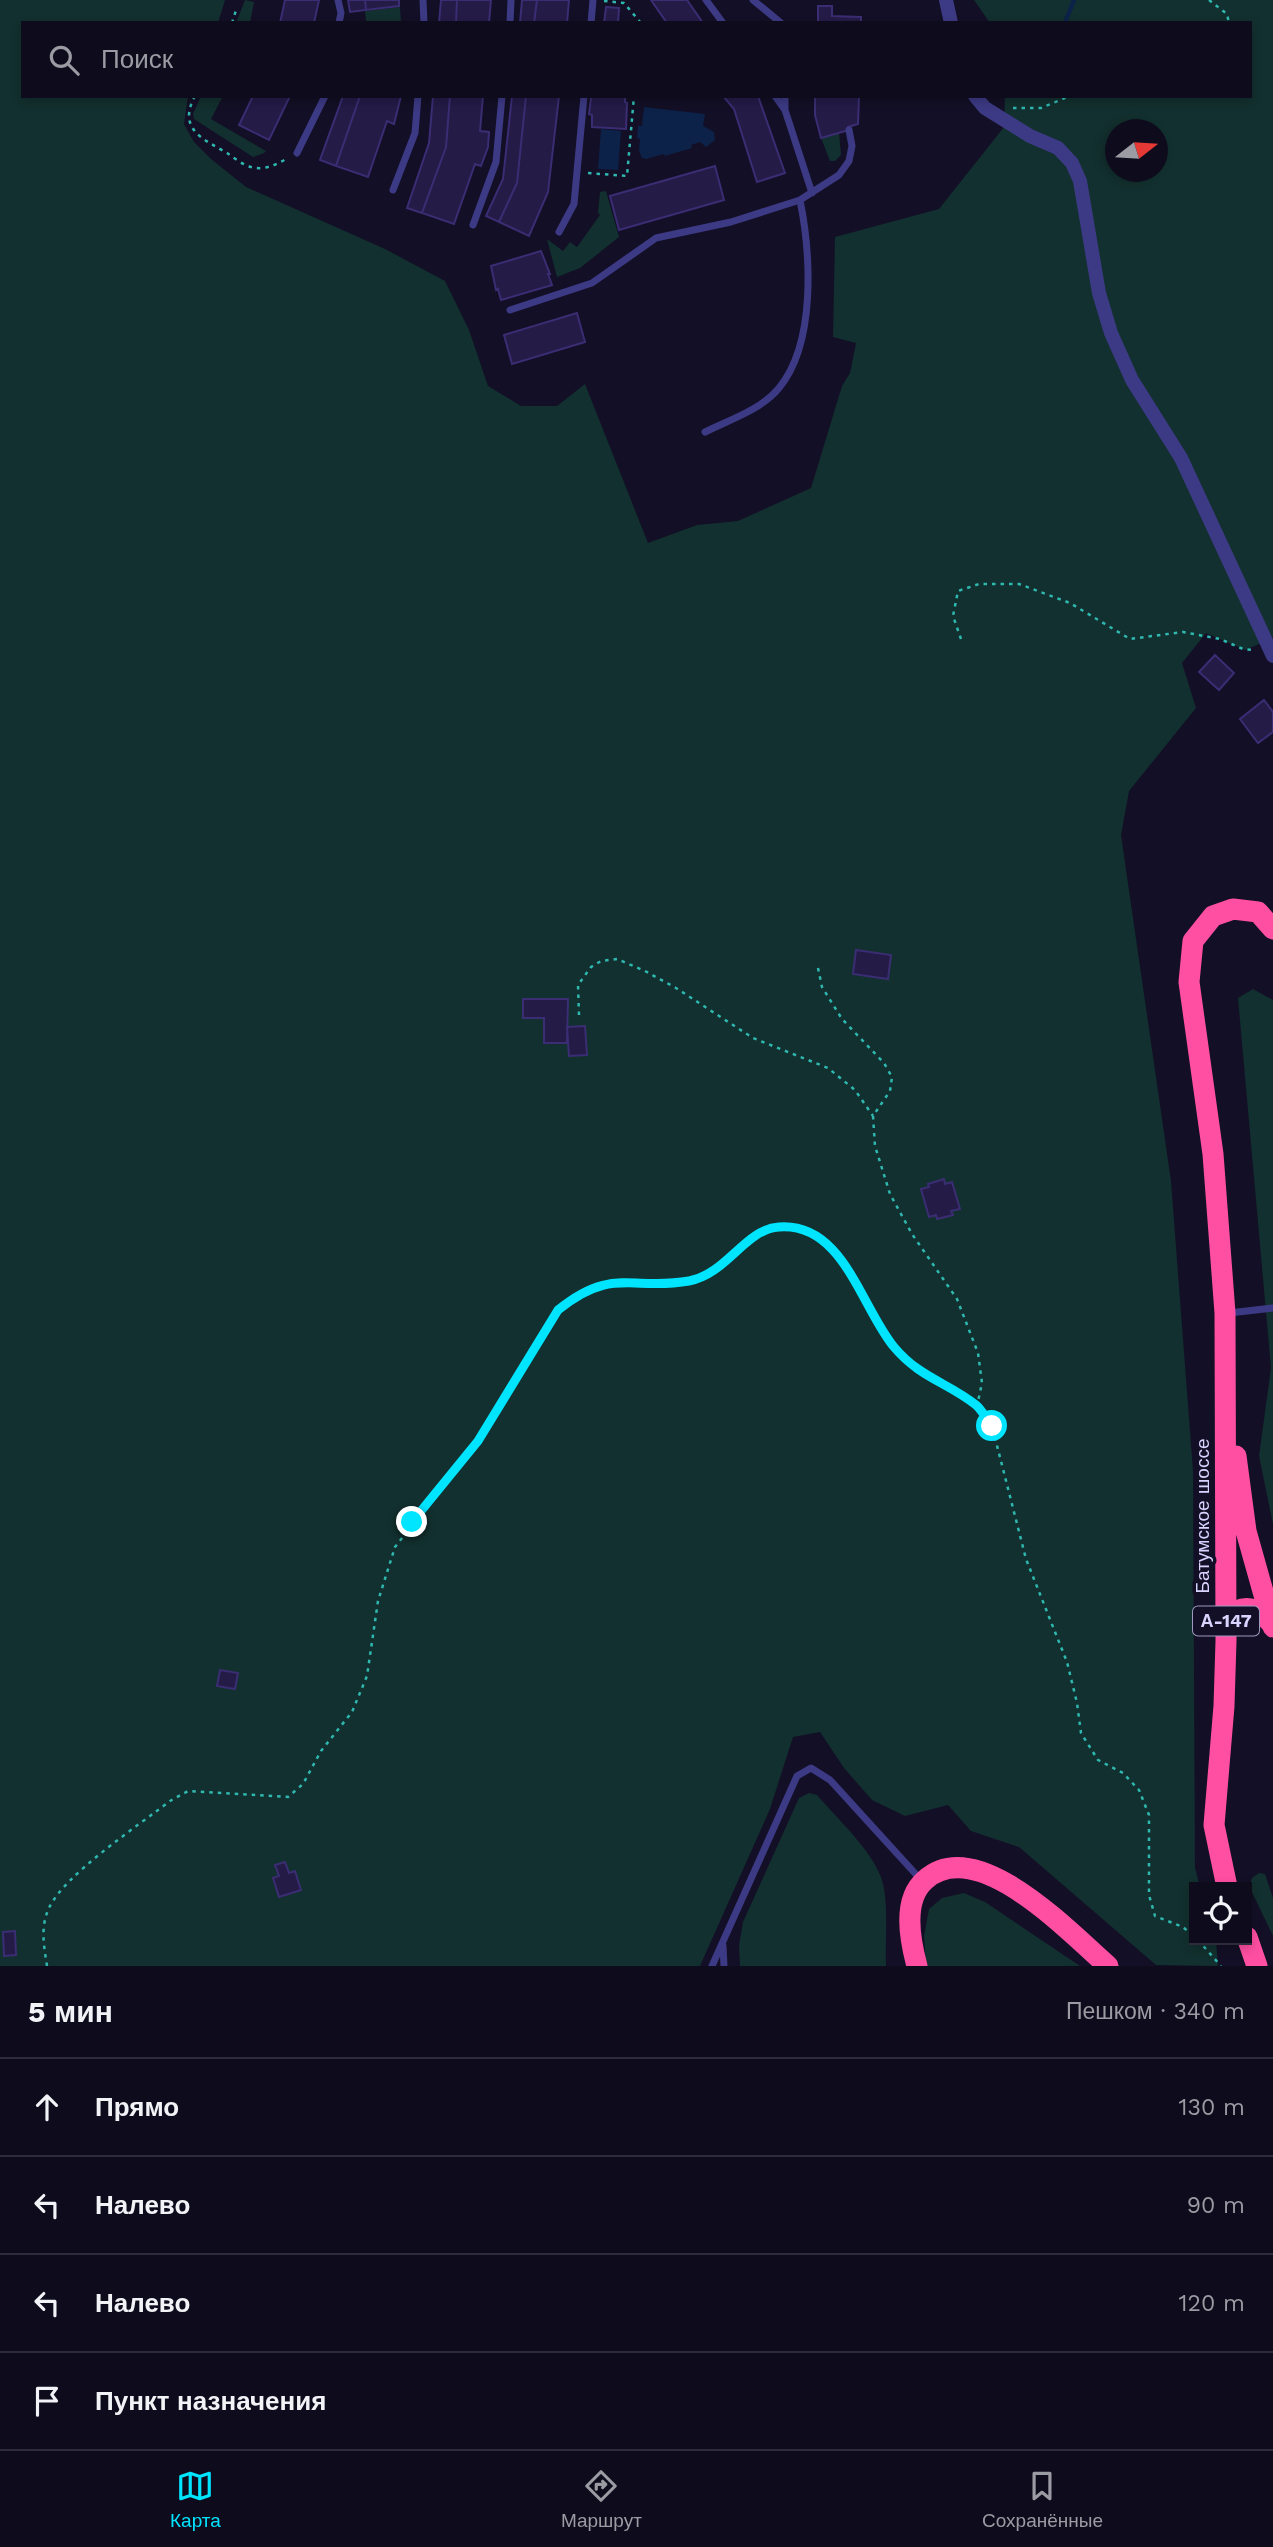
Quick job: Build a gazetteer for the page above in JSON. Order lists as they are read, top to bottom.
{
  "streets": {
    "highway": ["Батумское шоссе", "А-147"]
  },
  "north": "right",
  "page": {
    "search": "Поиск",
    "heading": ["5 мин", "Пешком · 340 m"],
    "list": [
      ["Прямо", "130 m"],
      ["Налево", "90 m"],
      ["Налево", "120 m"],
      "Пункт назначения"
    ],
    "nav": ["Карта", "Маршрут", "Сохранённые"]
  }
}
